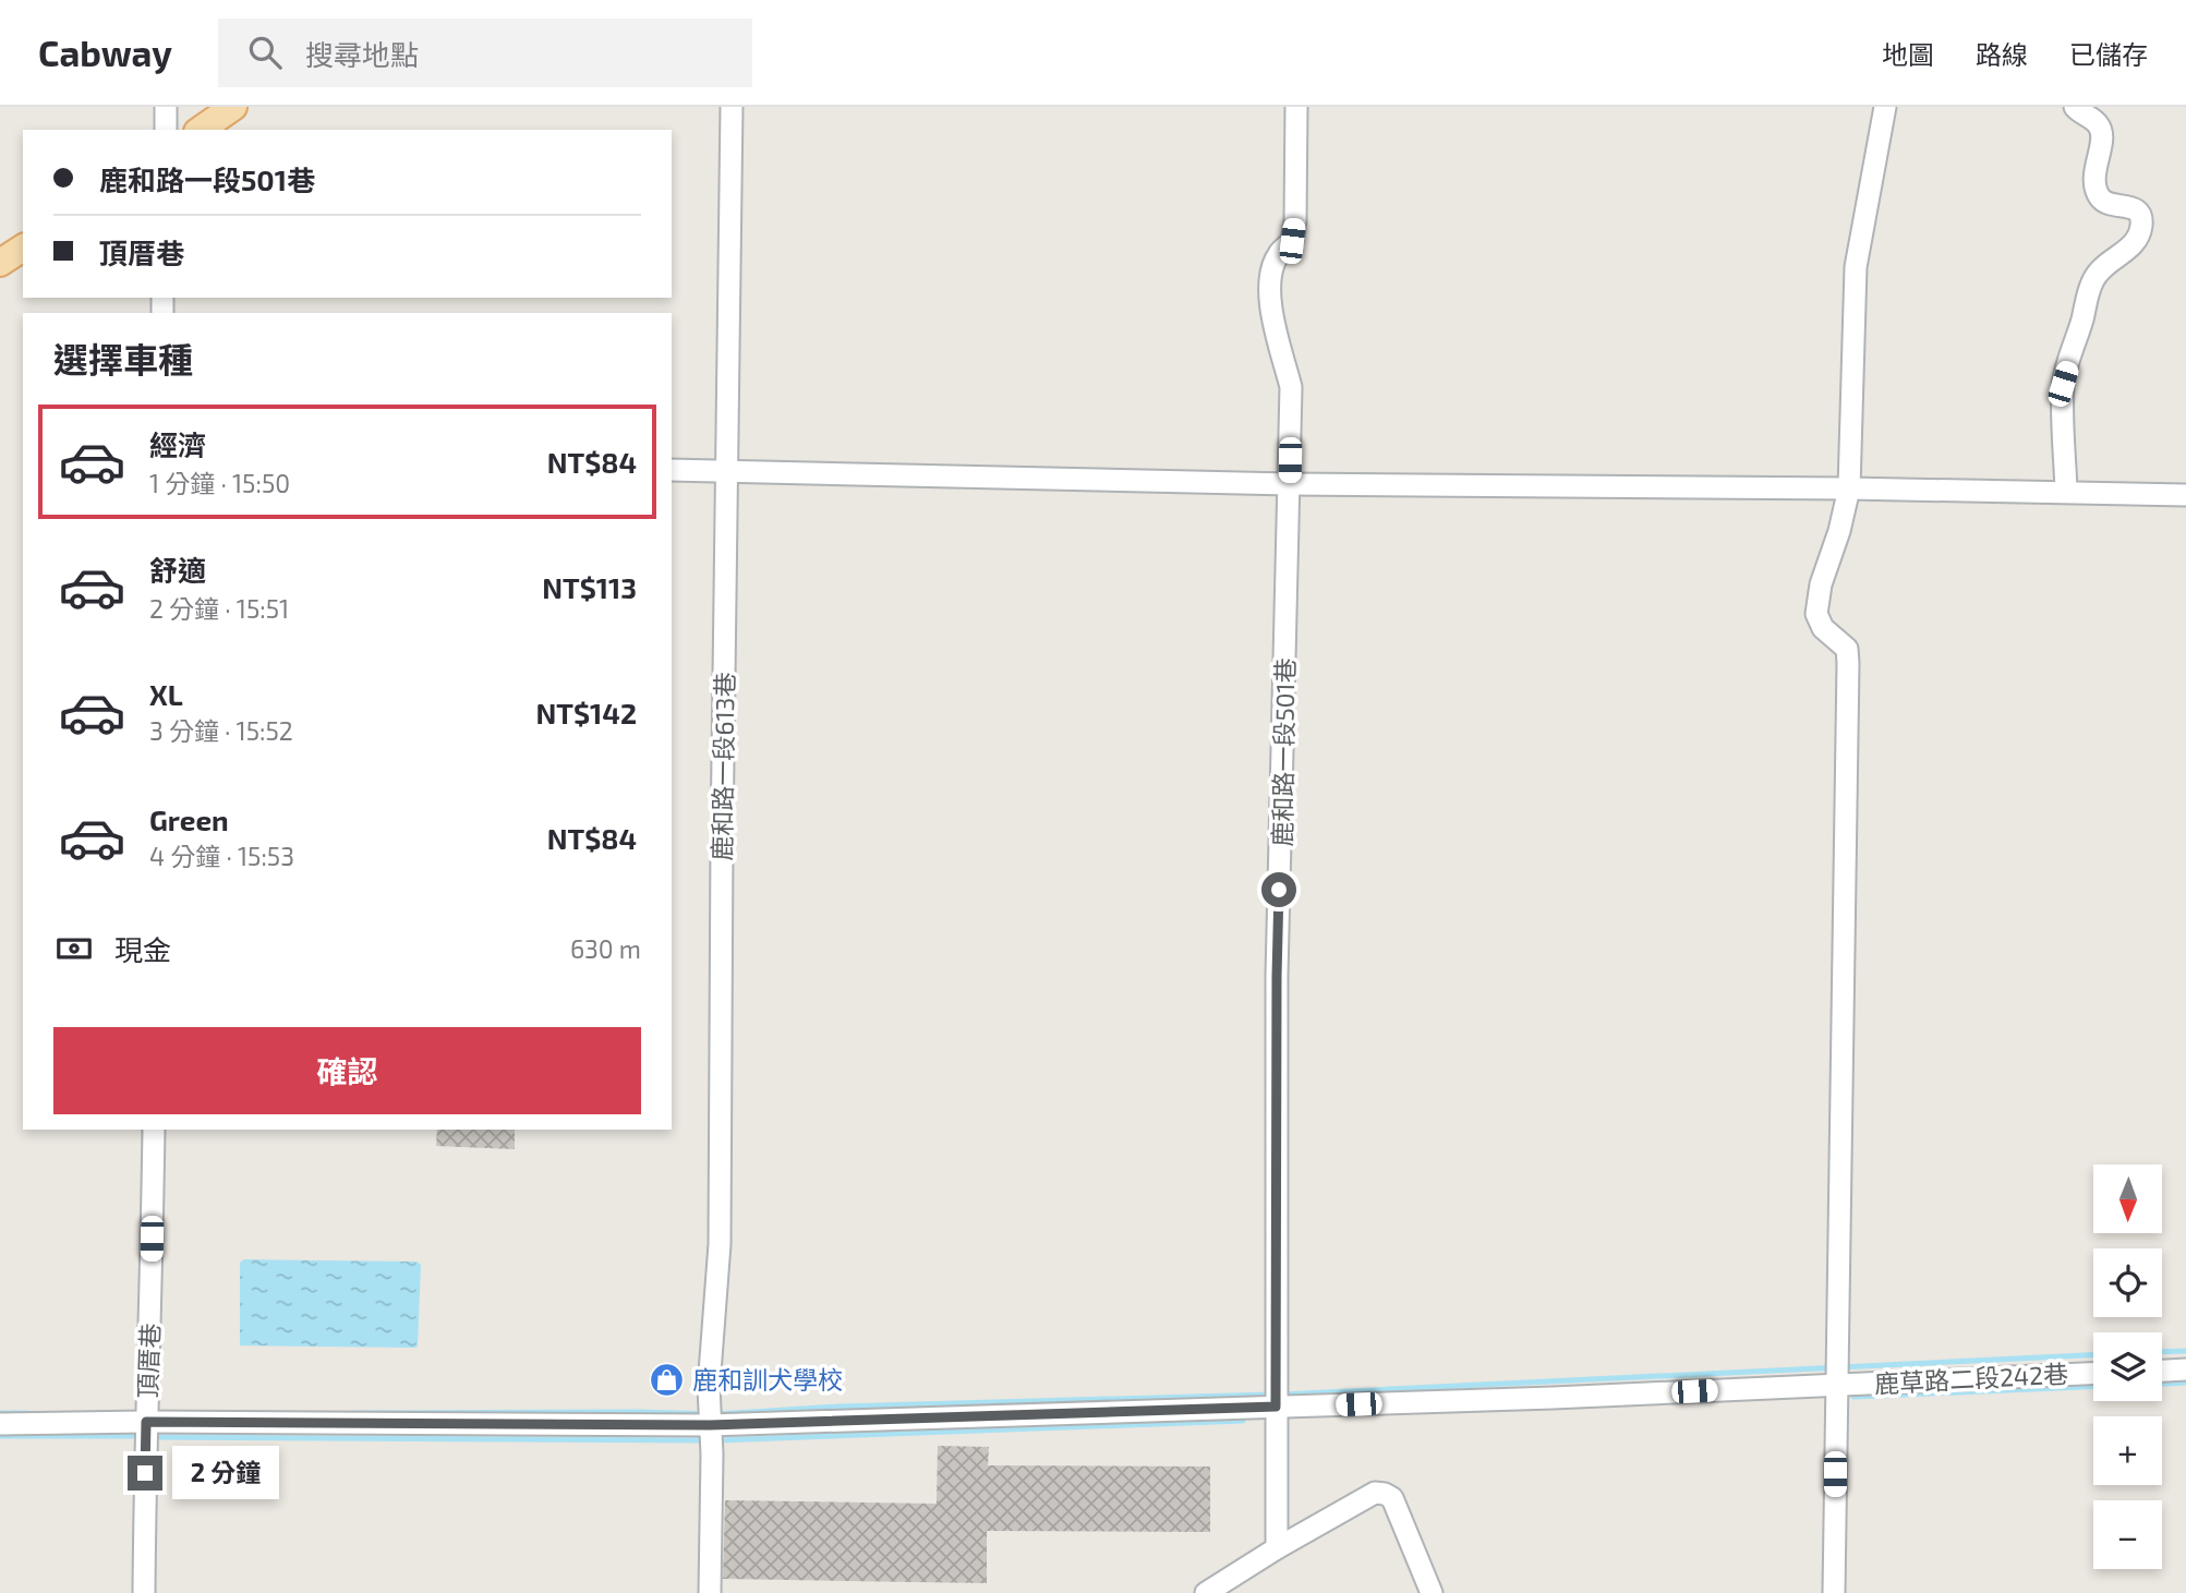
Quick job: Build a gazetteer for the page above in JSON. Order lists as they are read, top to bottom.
{
  "streets": {
    "street": [
      "鹿和路一段501巷",
      "鹿和路一段613巷",
      "頂厝巷",
      "鹿草路二段242巷"
    ]
  },
  "crossings": [
    ["鹿和路一段501巷", "鹿草路二段242巷"],
    ["鹿和路一段613巷", "鹿草路二段242巷"],
    ["頂厝巷", "鹿草路二段242巷"]
  ],
  "places": {
    "shop": ["鹿和訓犬學校"]
  },
  "north": "bottom",
  "page": {
    "header": "Cabway",
    "search": "搜尋地點",
    "nav": ["地圖", "路線", "已儲存"],
    "banner": ["鹿和路一段501巷", "頂厝巷"],
    "heading": "選擇車種",
    "list": [
      {
        "name": "經濟",
        "note": "1 分鐘 · 15:50",
        "value": "NT$84"
      },
      {
        "name": "舒適",
        "note": "2 分鐘 · 15:51",
        "value": "NT$113"
      },
      {
        "name": "XL",
        "note": "3 分鐘 · 15:52",
        "value": "NT$142"
      },
      {
        "name": "Green",
        "note": "4 分鐘 · 15:53",
        "value": "NT$84"
      }
    ],
    "pay": ["現金", "630 m"],
    "buttons": "確認",
    "map_buttons": ["+", "−"],
    "bubble": "2 分鐘"
  }
}
